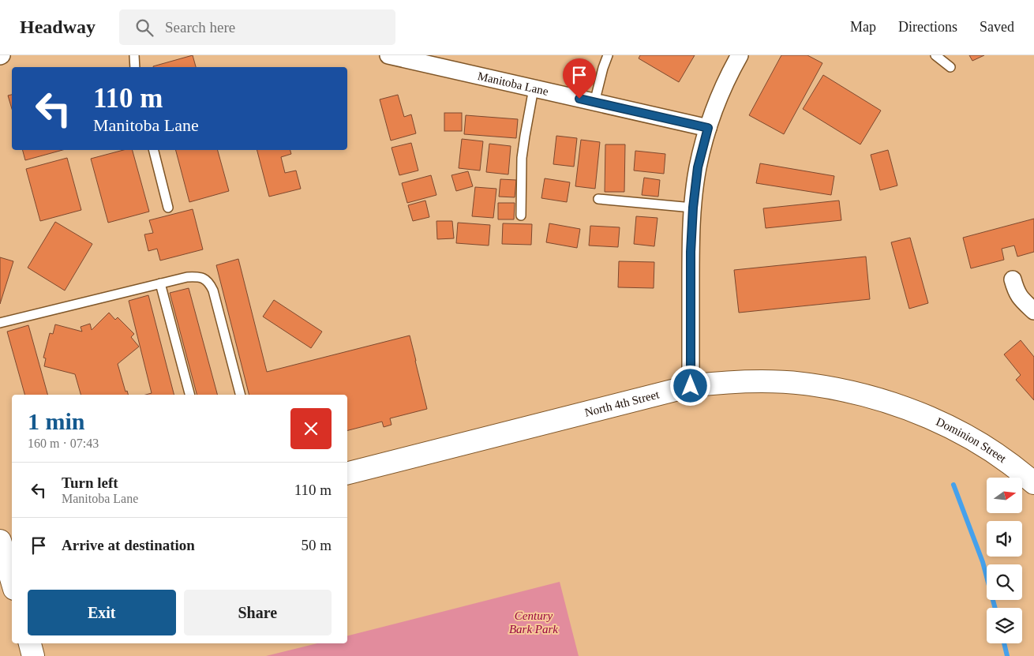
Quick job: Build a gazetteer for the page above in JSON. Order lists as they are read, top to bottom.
{
  "streets": {
    "street": ["Manitoba Lane", "North 4th Street", "Dominion Street"]
  },
  "crossings": [
    ["North 4th Street", "Dominion Street"]
  ],
  "parks": ["Century Bark Park"],
  "north": "right",
  "page": {
    "header": "Headway",
    "search": "Search here",
    "nav": ["Map", "Directions", "Saved"],
    "turn": ["110 m", "Manitoba Lane"],
    "heading": ["1 min", "160 m · 07:43"],
    "list": [
      {
        "name": "Turn left",
        "note": "Manitoba Lane",
        "value": "110 m"
      },
      {
        "name": "Arrive at destination",
        "value": "50 m"
      }
    ],
    "buttons": ["Exit", "Share"]
  }
}
